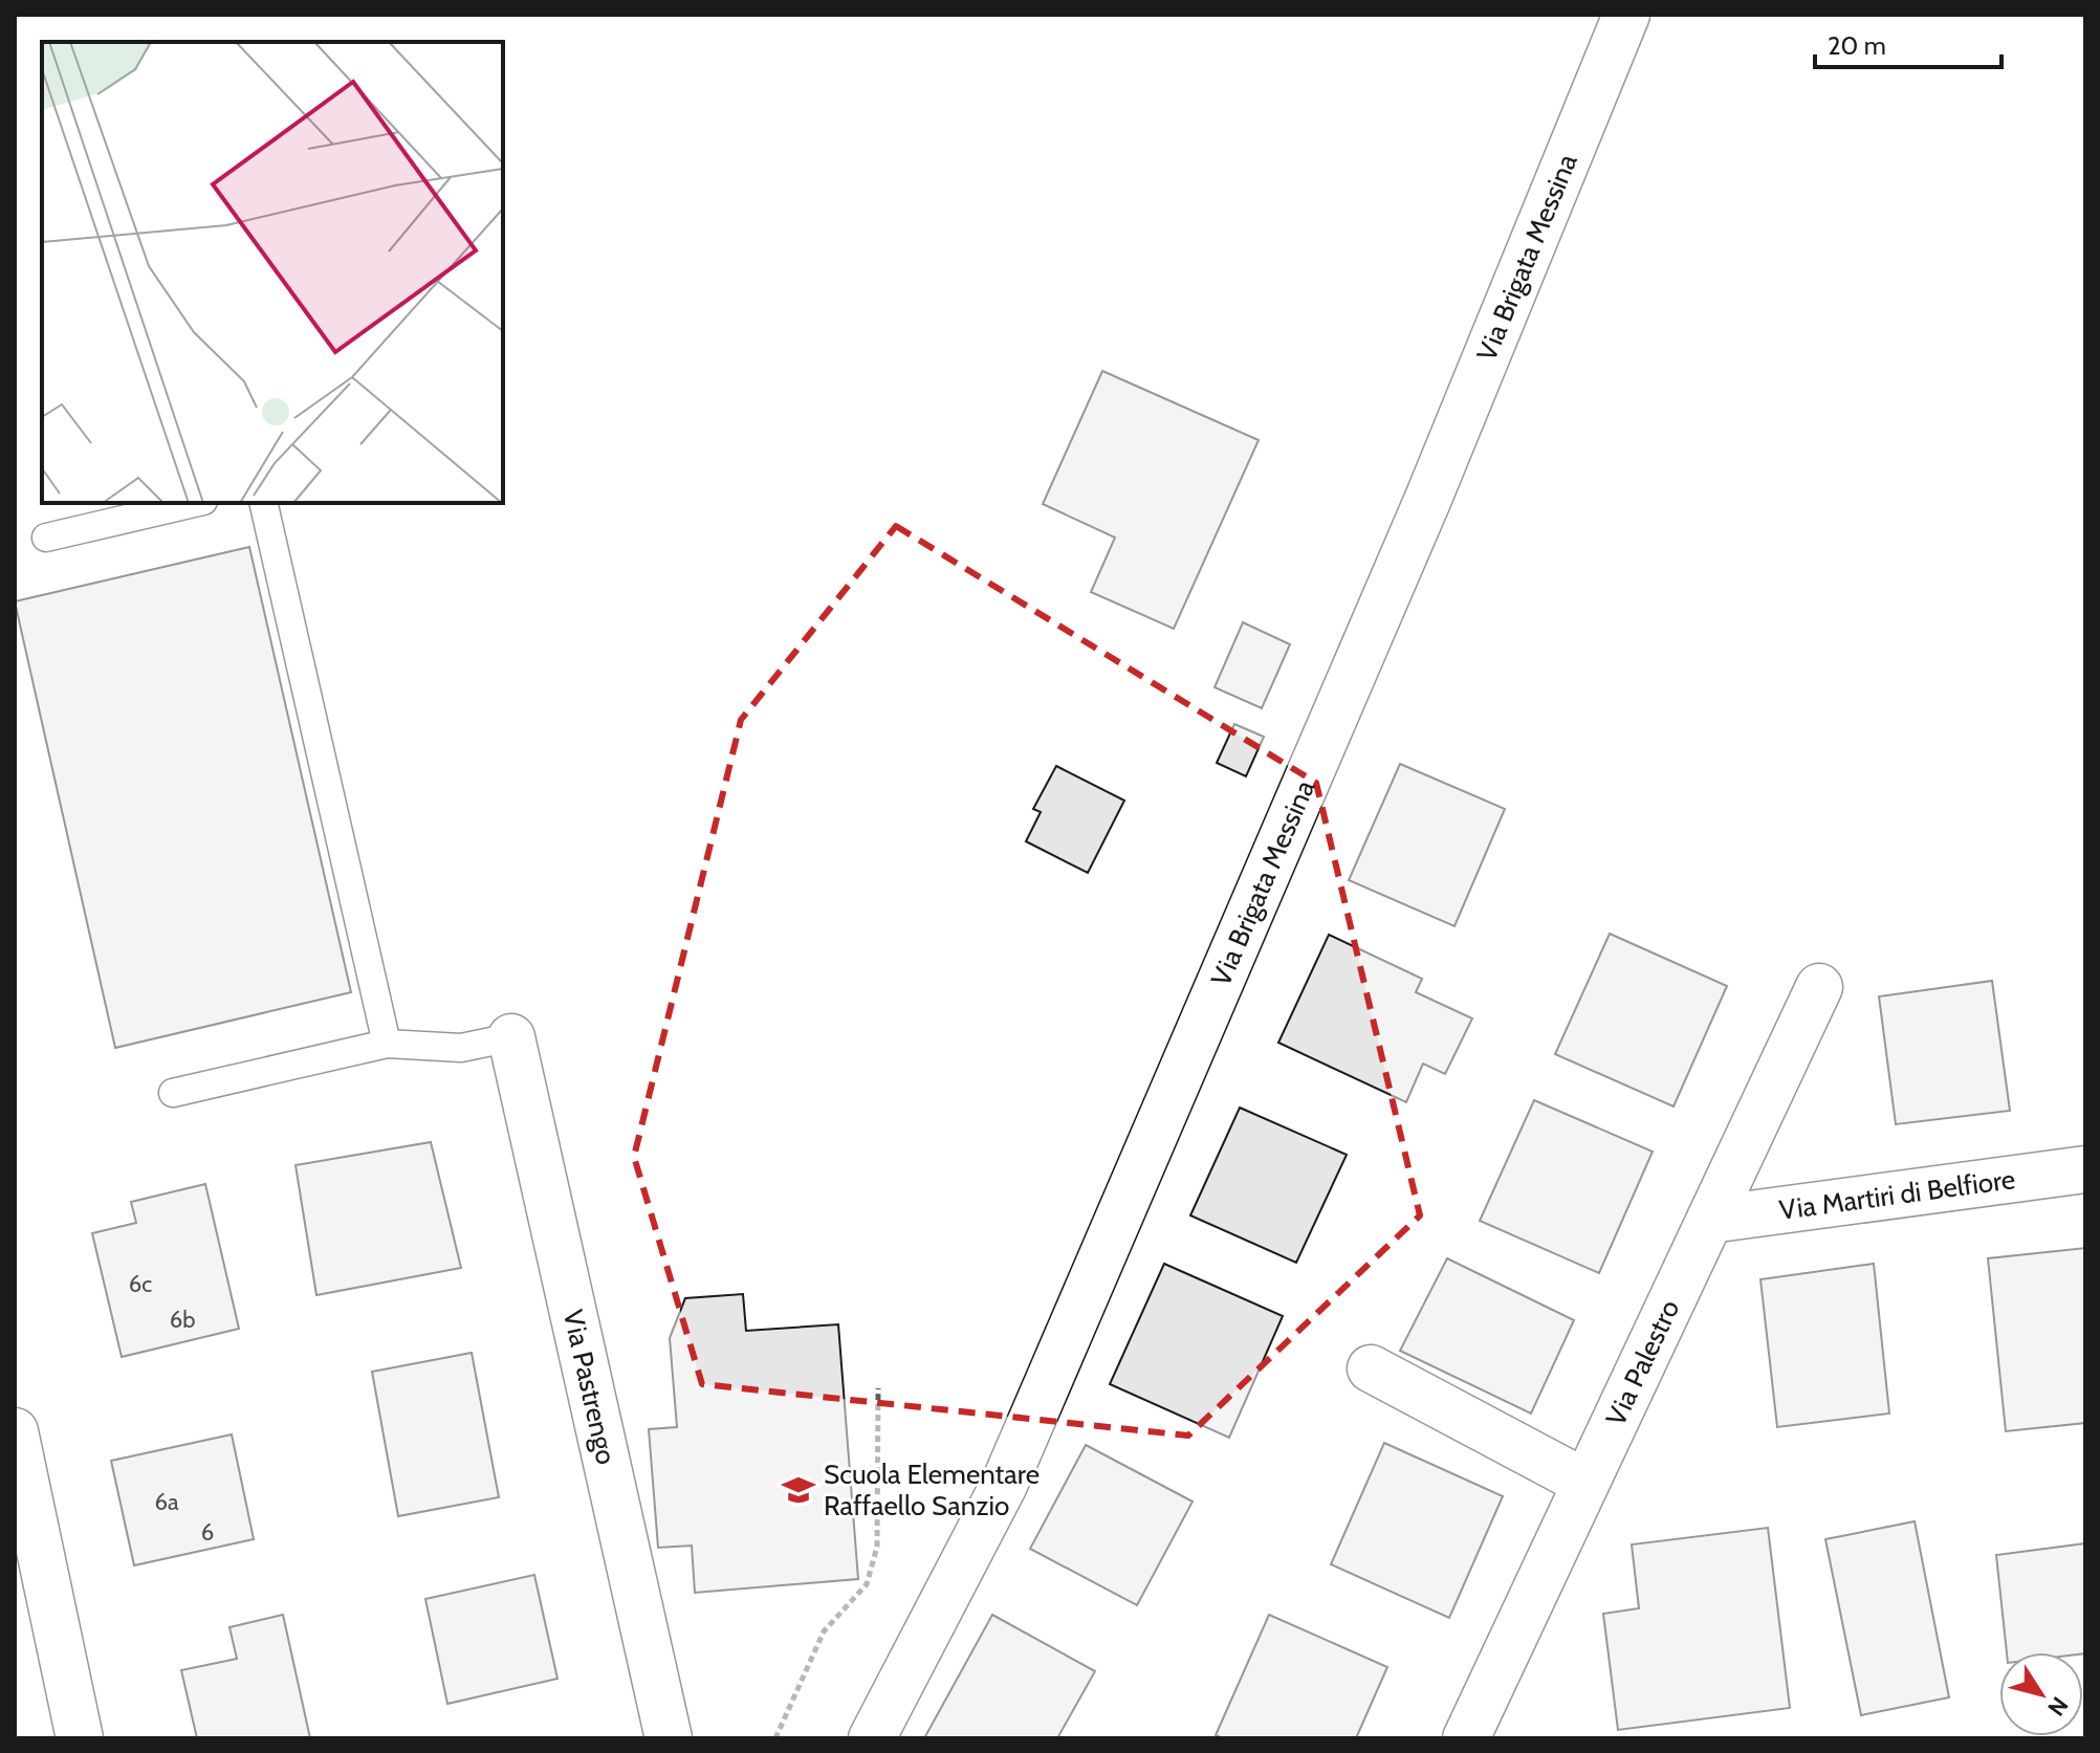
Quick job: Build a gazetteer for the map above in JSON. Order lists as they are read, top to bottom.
{
  "streets": {
    "street": [
      "Via Brigata Messina",
      "Via Martiri di Belfiore",
      "Via Palestro",
      "Via Pastrengo"
    ]
  },
  "crossings": [
    ["Via Martiri di Belfiore", "Via Palestro"]
  ],
  "places": {
    "school or university": ["Scuola Elementare Raffaello Sanzio"]
  },
  "house_numbers": [
    "6c",
    "6b",
    "6a",
    "6"
  ],
  "scale_bar": "20 m",
  "north": "bottom right"
}
